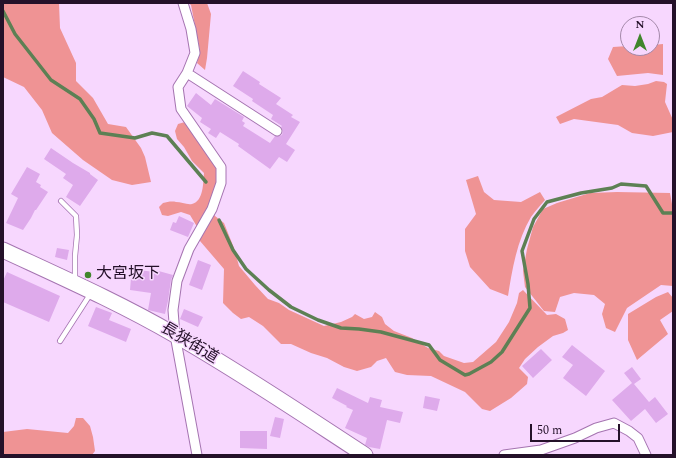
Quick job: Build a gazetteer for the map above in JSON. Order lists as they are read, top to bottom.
{
  "streets": {
    "main road": ["長狭街道"]
  },
  "places": ["大宮坂下"],
  "scale_bar": "50 m",
  "north": "top"
}
